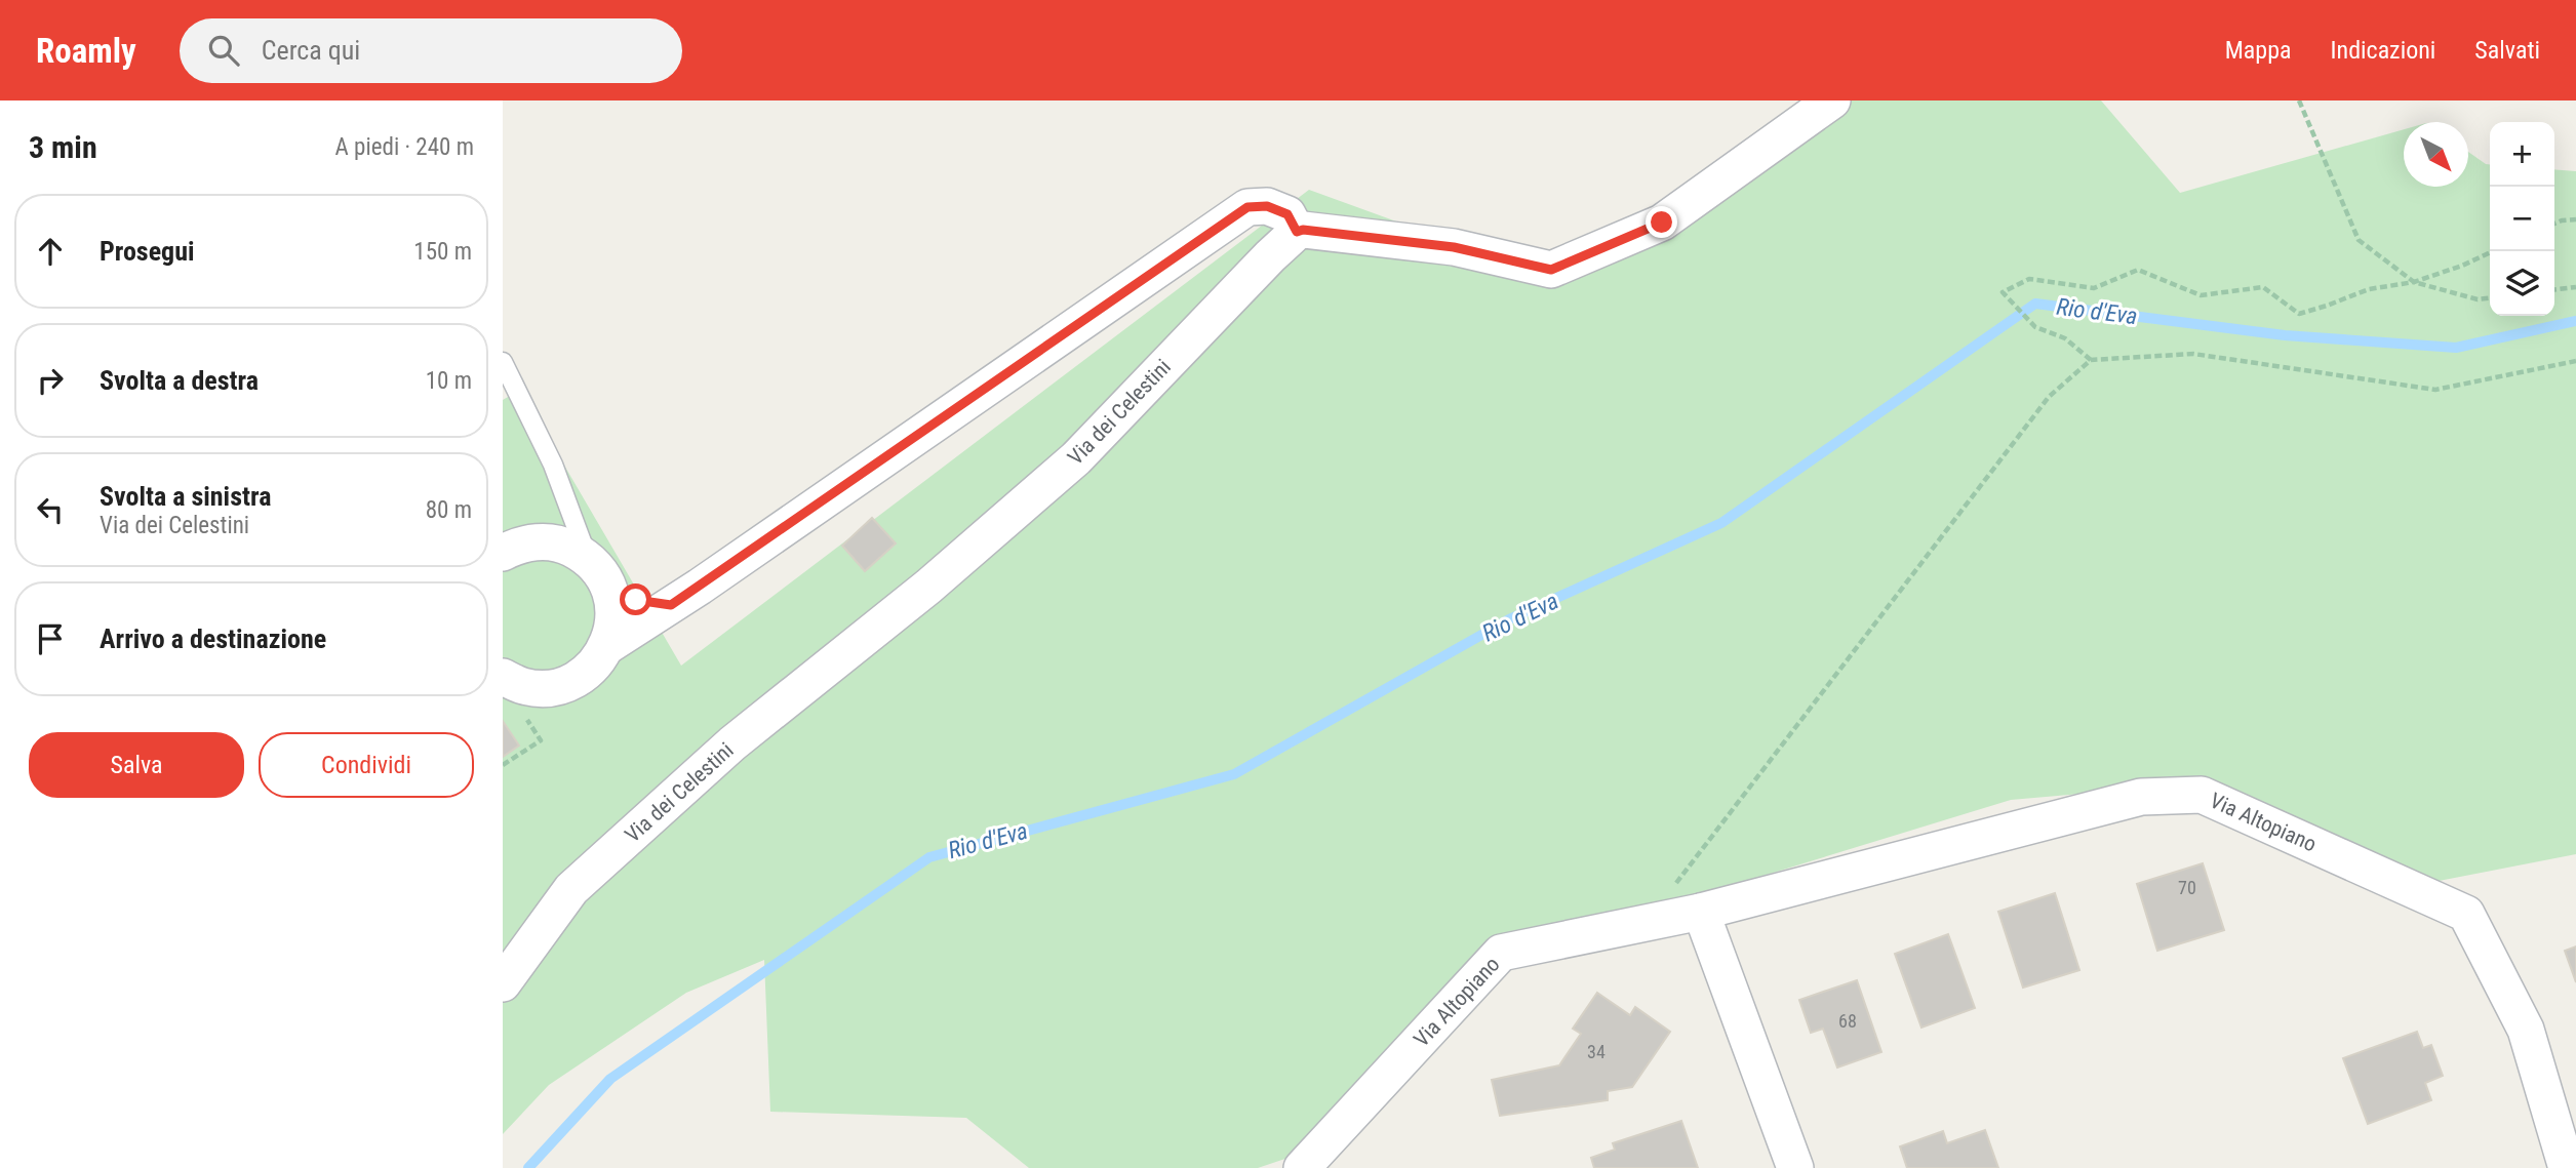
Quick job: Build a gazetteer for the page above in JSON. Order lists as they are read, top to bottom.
{
  "streets": {
    "street": ["Via dei Celestini", "Via Altopiano"]
  },
  "water": ["Rio d'Eva"],
  "house_numbers": ["70", "68", "34"],
  "north": "bottom right",
  "page": {
    "header": "Roamly",
    "search": "Cerca qui",
    "nav": ["Mappa", "Indicazioni", "Salvati"],
    "heading": ["3 min", "A piedi · 240 m"],
    "map_buttons": ["+", "−"],
    "list": [
      ["Prosegui", "150 m"],
      ["Svolta a destra", "10 m"],
      ["Svolta a sinistra", "Via dei Celestini", "80 m"],
      "Arrivo a destinazione"
    ],
    "buttons": ["Salva", "Condividi"]
  }
}
